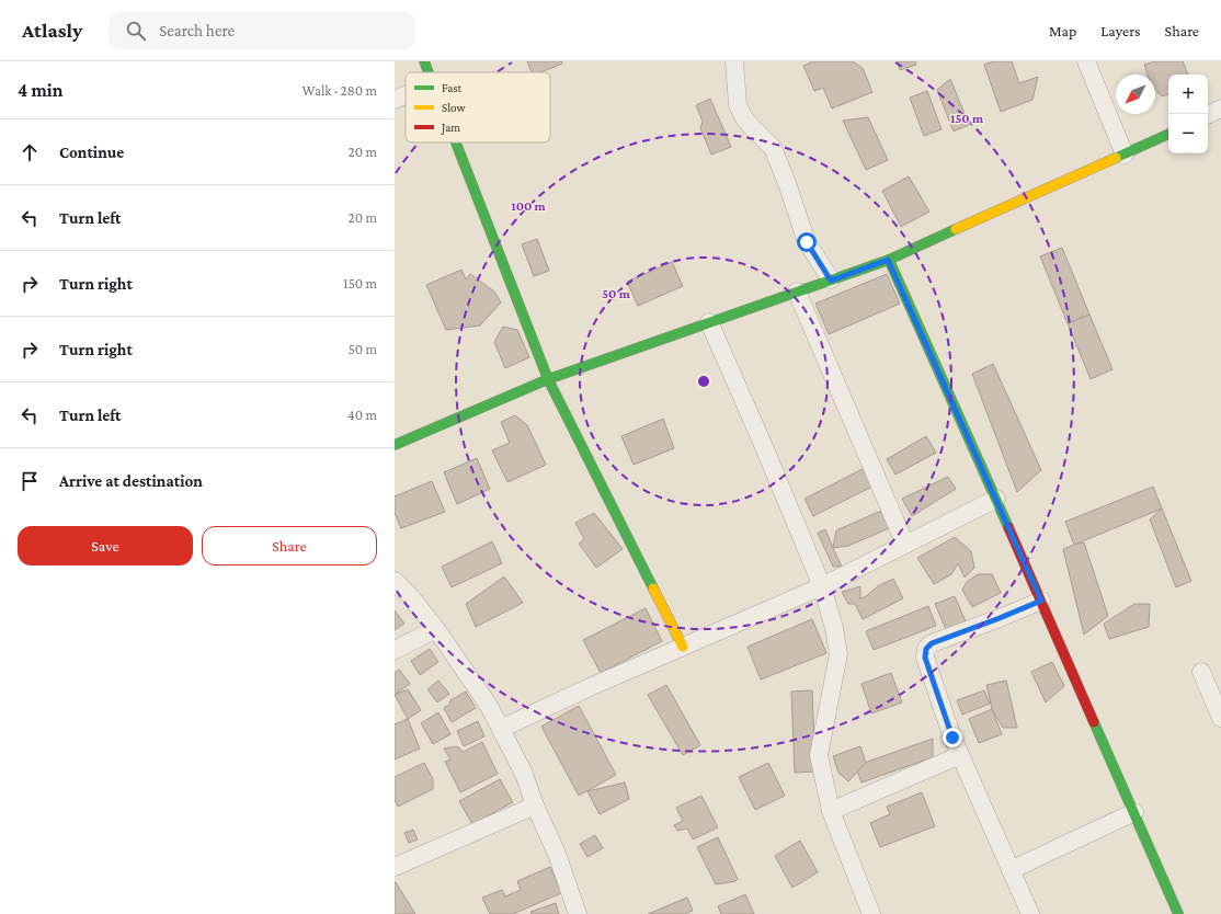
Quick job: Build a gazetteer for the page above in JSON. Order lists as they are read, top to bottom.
{
  "legend": ["Fast", "Slow", "Jam"],
  "north": "bottom left",
  "page": {
    "header": "Atlasly",
    "search": "Search here",
    "nav": ["Map", "Layers", "Share"],
    "heading": ["4 min", "Walk · 280 m"],
    "map_buttons": ["+", "−"],
    "list": [
      ["Continue", "20 m"],
      ["Turn left", "20 m"],
      ["Turn right", "150 m"],
      ["Turn right", "50 m"],
      ["Turn left", "40 m"],
      "Arrive at destination"
    ],
    "buttons": ["Save", "Share"]
  },
  "rings": ["150 m", "100 m", "50 m"]
}
